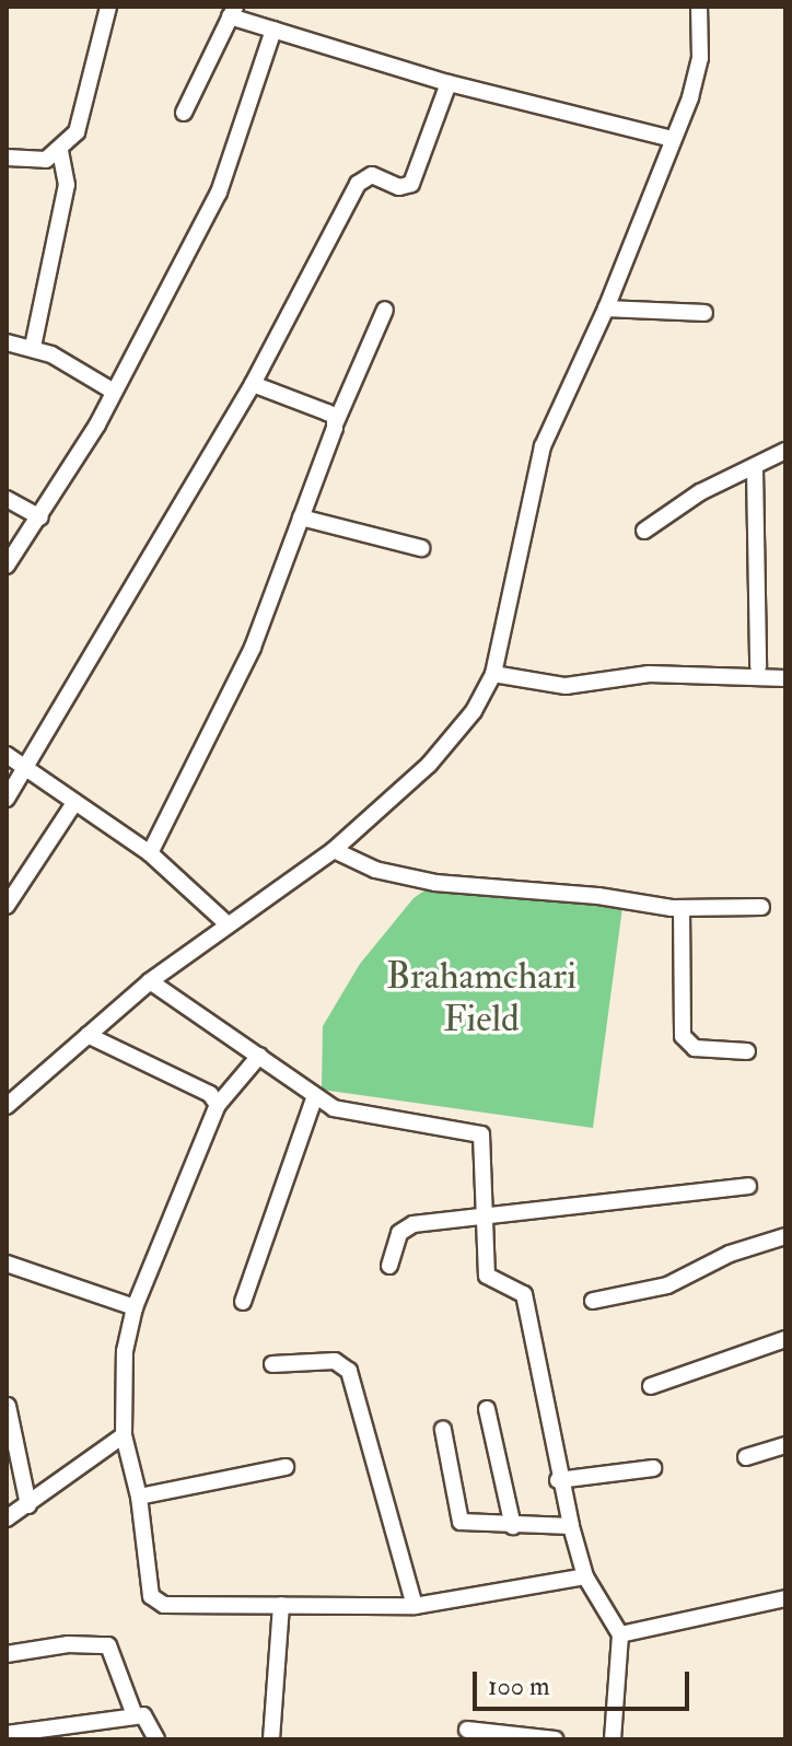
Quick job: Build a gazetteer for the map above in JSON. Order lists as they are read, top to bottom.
{
  "parks": ["Brahamchari Field"],
  "scale_bar": "100 m"
}
